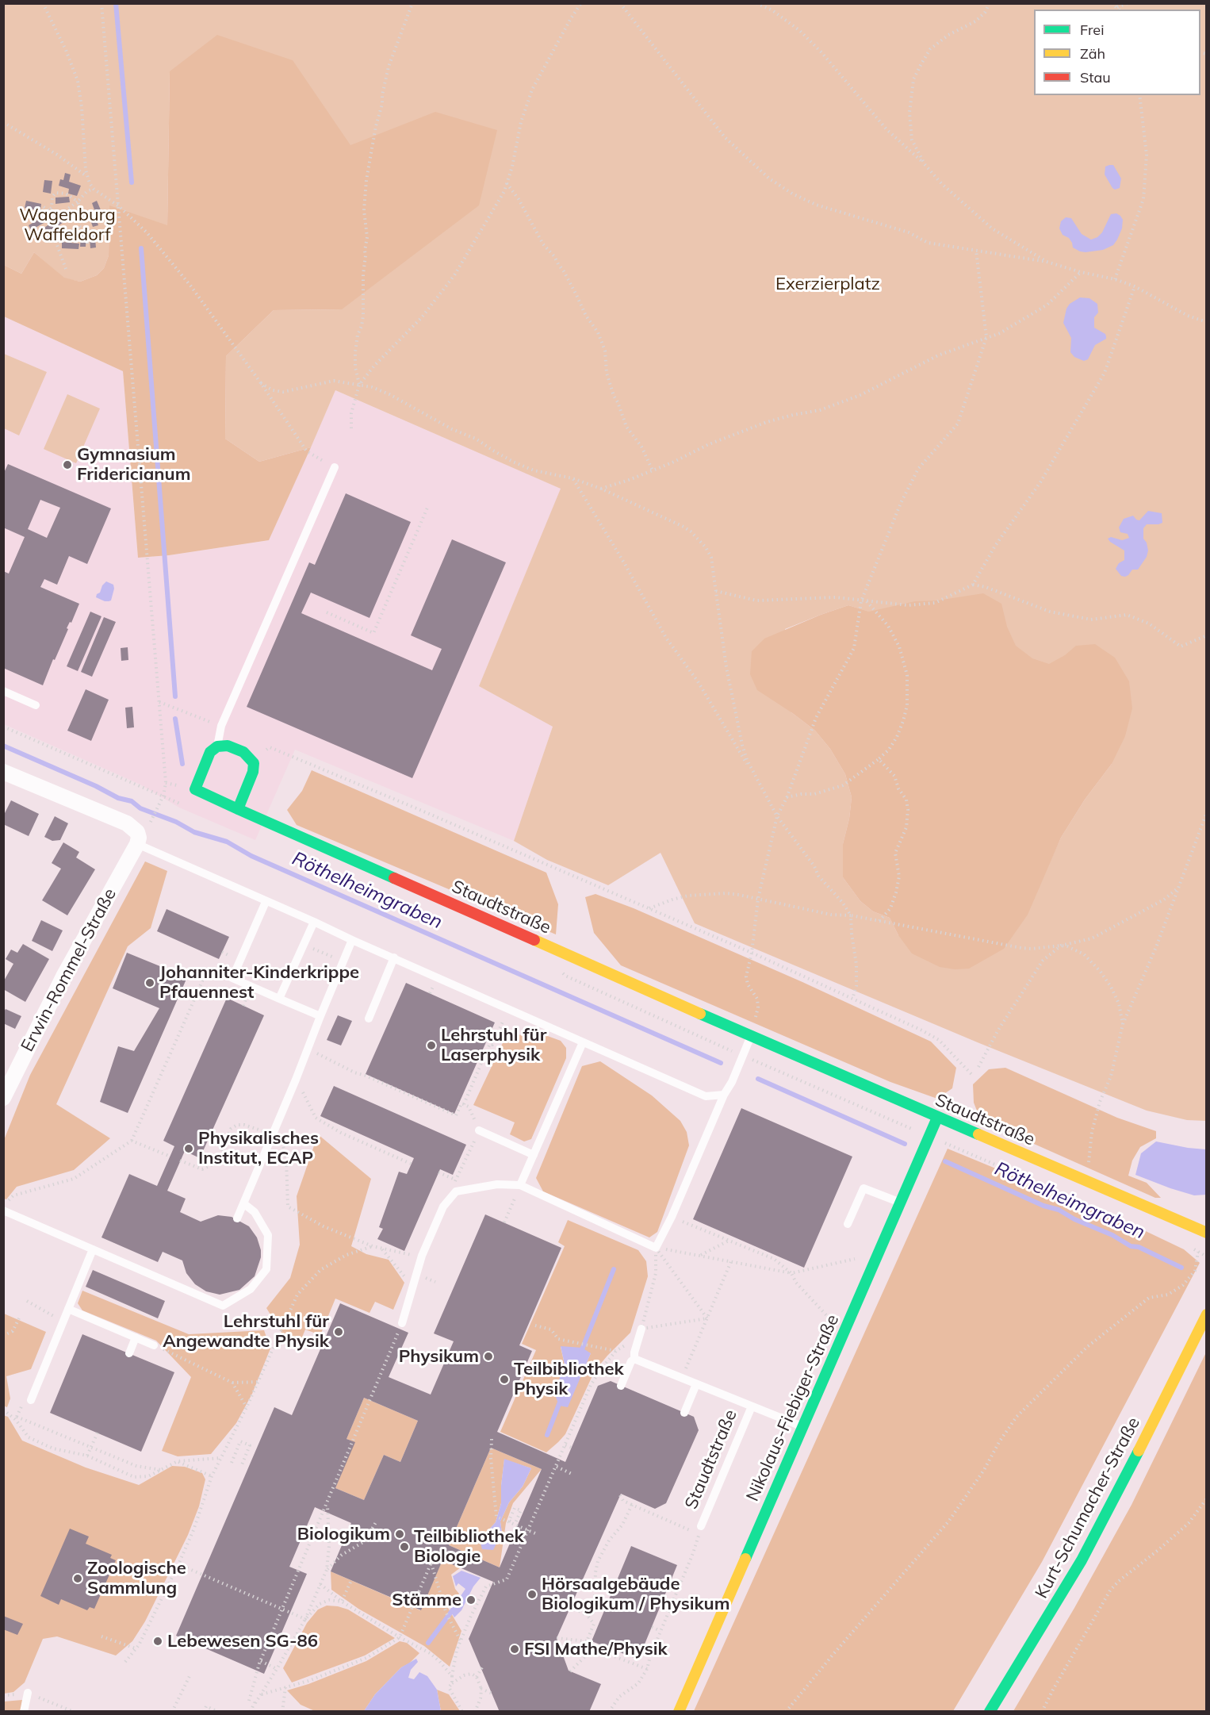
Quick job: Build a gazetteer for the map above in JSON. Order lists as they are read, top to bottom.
{
  "streets": {
    "street": [
      "Staudtstraße",
      "Erwin-Rommel-Straße",
      "Nikolaus-Fiebiger-Straße",
      "Kurt-Schumacher-Straße"
    ]
  },
  "crossings": [
    ["Staudtstraße", "Nikolaus-Fiebiger-Straße"]
  ],
  "water": ["Röthelheimgraben"],
  "parks": ["Wagenburg Waffeldorf", "Exerzierplatz"],
  "places": [
    "Gymnasium Fridericianum",
    "Johanniter-Kinderkrippe Pfauennest",
    "Lehrstuhl für Laserphysik",
    "Physikalisches Institut, ECAP",
    "Lehrstuhl für Angewandte Physik",
    "Physikum",
    "Teilbibliothek Physik",
    "Biologikum",
    "Teilbibliothek Biologie",
    "Zoologische Sammlung",
    "Hörsaalgebäude Biologikum / Physikum",
    "Stämme",
    "Lebewesen SG-86",
    "FSI Mathe/Physik"
  ],
  "legend": ["Frei", "Zäh", "Stau"]
}
